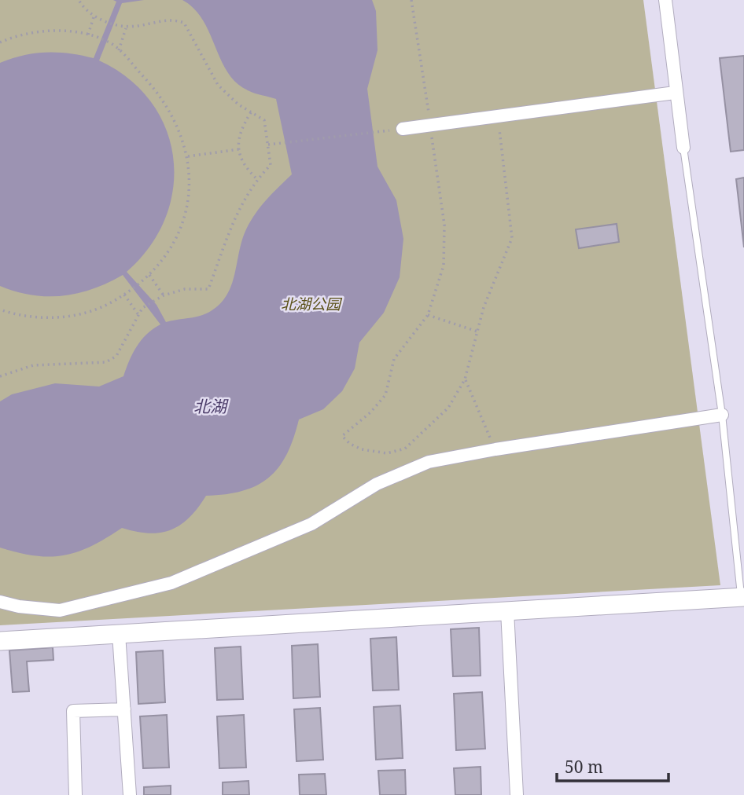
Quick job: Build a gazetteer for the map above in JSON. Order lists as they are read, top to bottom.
{
  "water": ["北湖"],
  "parks": ["北湖公园"],
  "scale_bar": "50 m"
}
